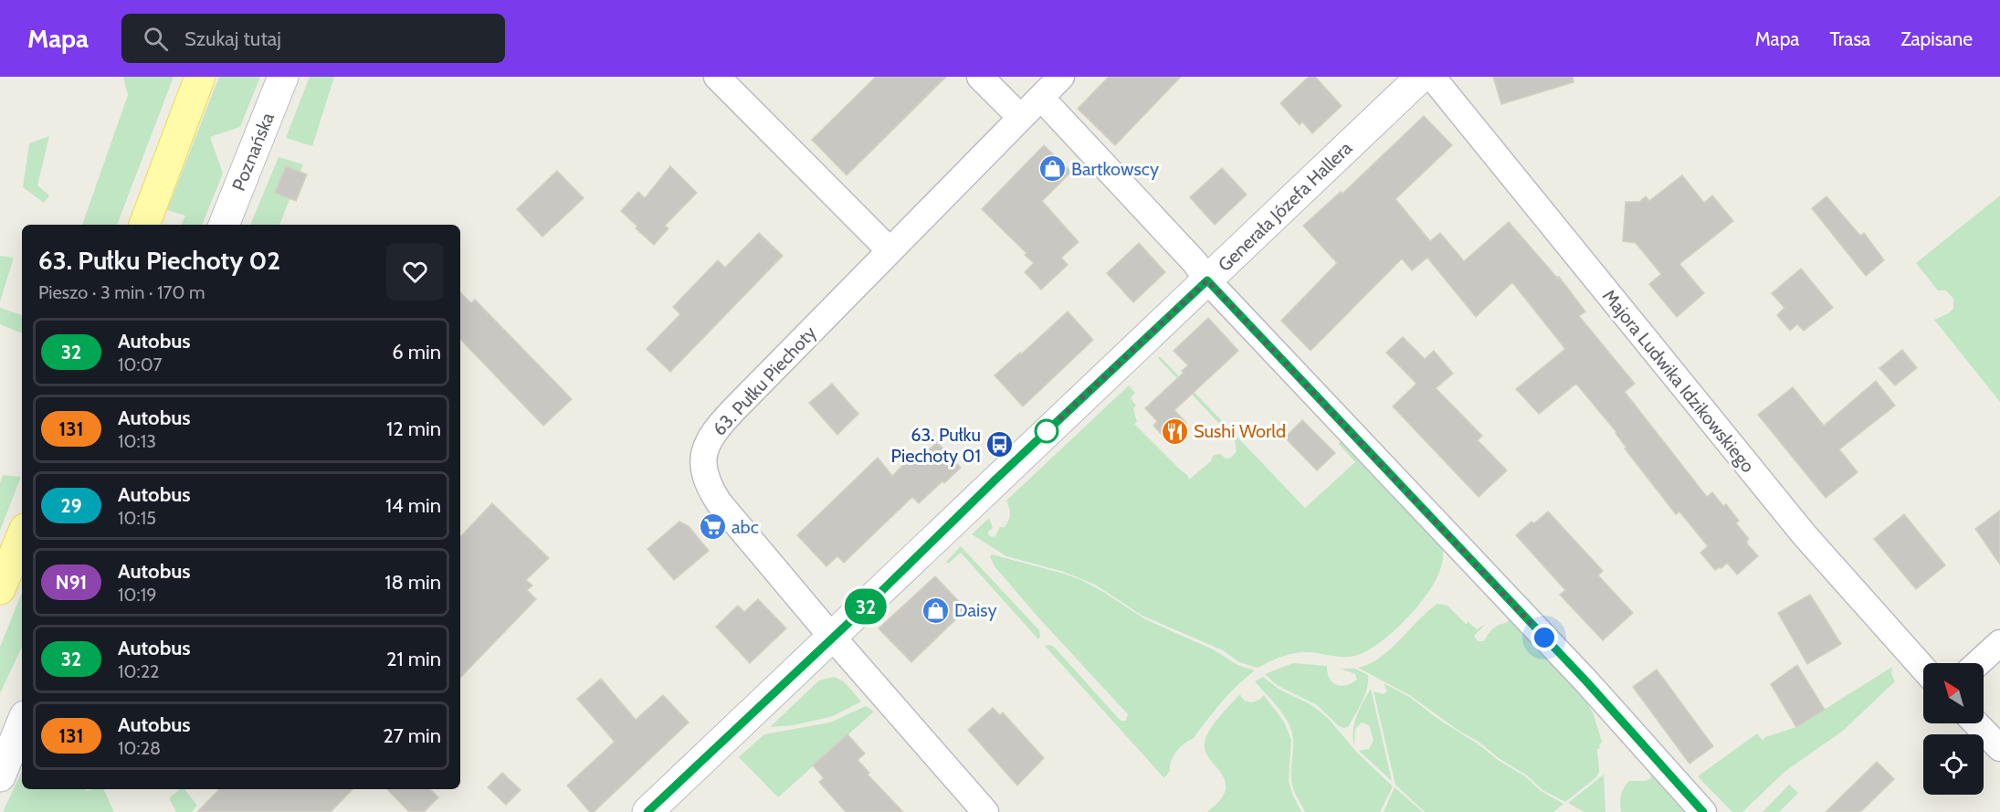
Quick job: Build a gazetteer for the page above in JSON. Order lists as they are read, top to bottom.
{
  "streets": {
    "street": [
      "Poznańska",
      "Generała Józefa Hallera",
      "63. Pułku Piechoty",
      "Majora Ludwika Idzikowskiego"
    ]
  },
  "crossings": [
    ["Generała Józefa Hallera", "63. Pułku Piechoty"]
  ],
  "places": {
    "shop": ["Bartkowscy", "Daisy"],
    "restaurant": ["Sushi World"],
    "bus stop": ["63. Pułku Piechoty 01"],
    "supermarket": ["abc"]
  },
  "lines": ["bus line 32"],
  "north": "top left",
  "page": {
    "header": "Mapa",
    "search": "Szukaj tutaj",
    "nav": ["Mapa", "Trasa", "Zapisane"],
    "on_map": "32",
    "heading": ["63. Pułku Piechoty 02", "Pieszo · 3 min · 170 m"],
    "list": [
      {
        "mark": "32",
        "name": "Autobus",
        "note": "10:07",
        "value": "6 min"
      },
      {
        "mark": "131",
        "name": "Autobus",
        "note": "10:13",
        "value": "12 min"
      },
      {
        "mark": "29",
        "name": "Autobus",
        "note": "10:15",
        "value": "14 min"
      },
      {
        "mark": "N91",
        "name": "Autobus",
        "note": "10:19",
        "value": "18 min"
      },
      {
        "mark": "32",
        "name": "Autobus",
        "note": "10:22",
        "value": "21 min"
      },
      {
        "mark": "131",
        "name": "Autobus",
        "note": "10:28",
        "value": "27 min"
      }
    ]
  }
}
